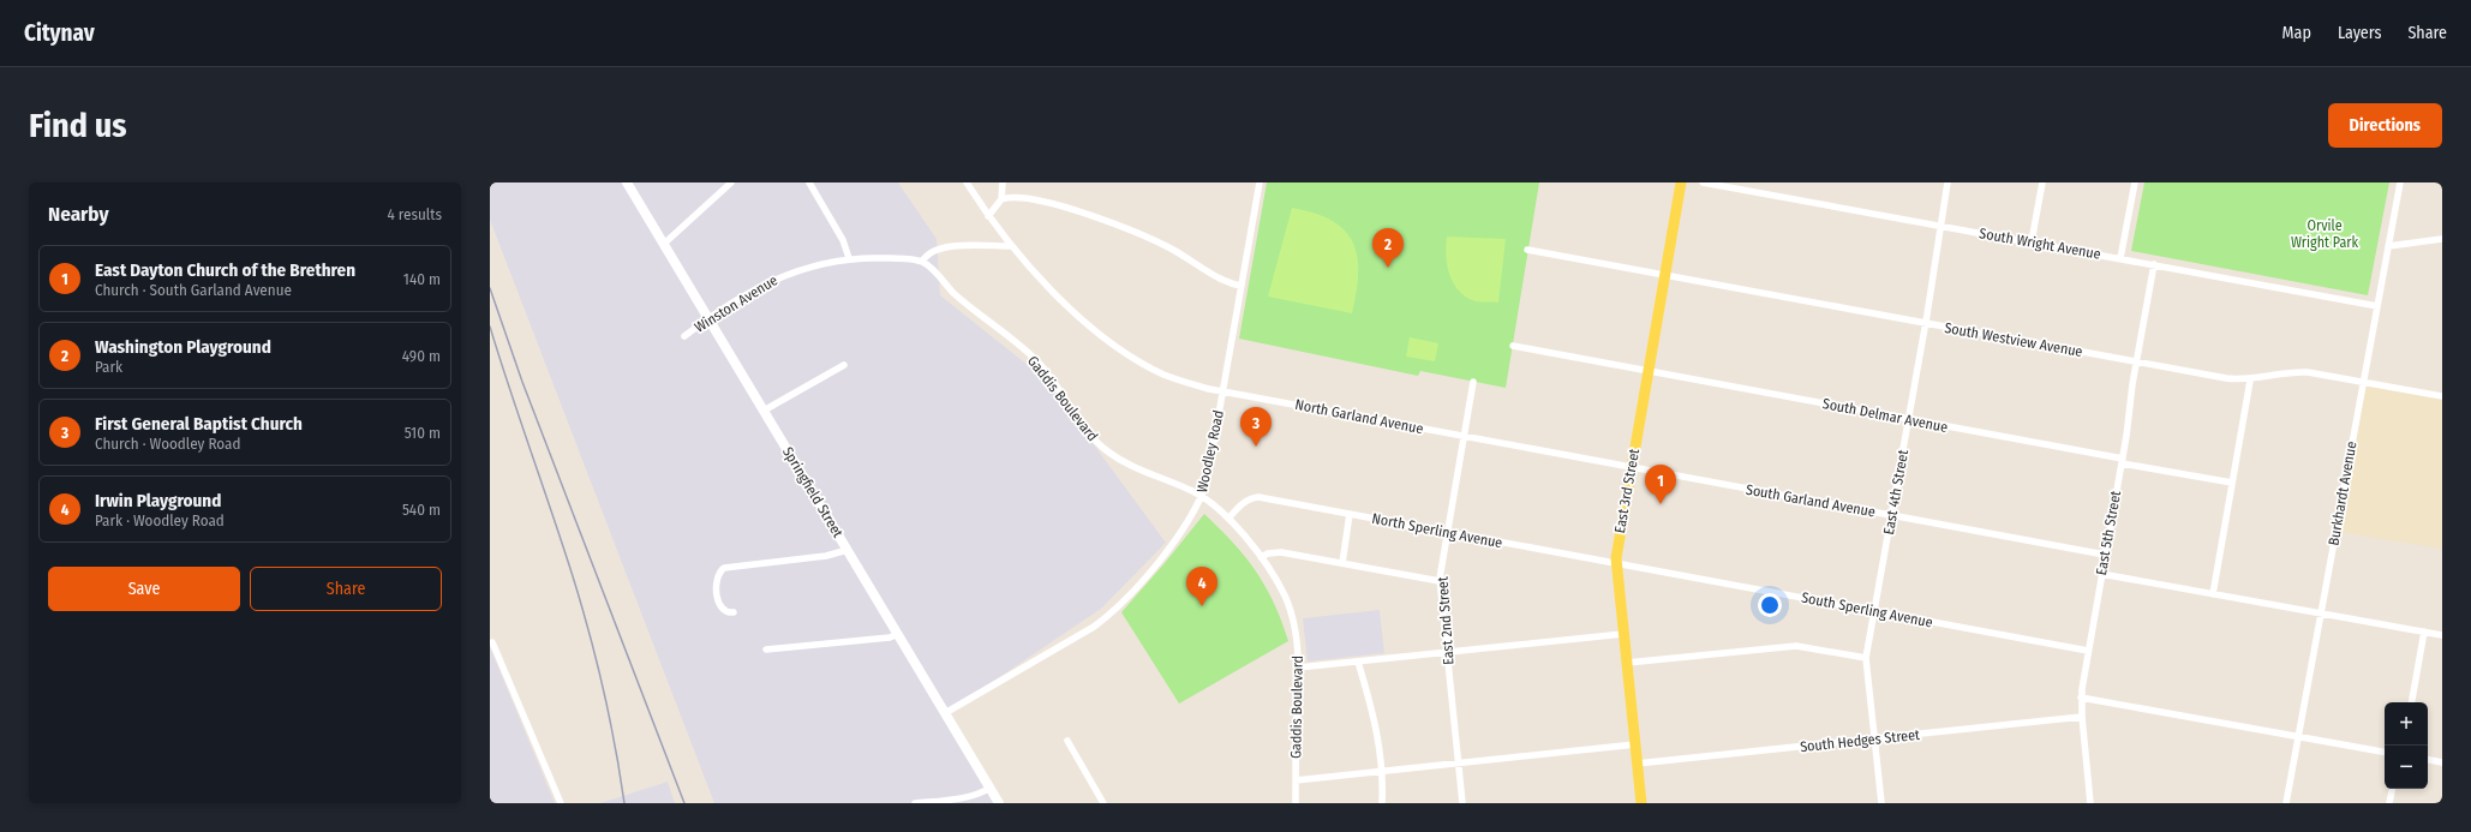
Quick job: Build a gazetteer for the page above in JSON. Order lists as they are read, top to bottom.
{
  "streets": {
    "main road": ["East 3rd Street", "Springfield Street"],
    "street": [
      "South Wright Avenue",
      "Winston Avenue",
      "South Westview Avenue",
      "Gaddis Boulevard",
      "South Delmar Avenue",
      "North Garland Avenue",
      "Woodley Road",
      "East 4th Street",
      "Burkhardt Avenue",
      "South Garland Avenue",
      "North Sperling Avenue",
      "East 5th Street",
      "South Sperling Avenue",
      "East 2nd Street",
      "South Hedges Street"
    ]
  },
  "crossings": [
    ["South Wright Avenue", "East 4th Street"],
    ["South Wright Avenue", "Burkhardt Avenue"],
    ["South Wright Avenue", "East 5th Street"],
    ["Winston Avenue", "Gaddis Boulevard"],
    ["Winston Avenue", "Springfield Street"],
    ["South Westview Avenue", "East 3rd Street"],
    ["South Westview Avenue", "East 4th Street"],
    ["South Westview Avenue", "Burkhardt Avenue"],
    ["South Westview Avenue", "East 5th Street"],
    ["Gaddis Boulevard", "Woodley Road"],
    ["Gaddis Boulevard", "North Sperling Avenue"],
    ["South Delmar Avenue", "East 3rd Street"],
    ["South Delmar Avenue", "East 4th Street"],
    ["South Delmar Avenue", "East 5th Street"],
    ["North Garland Avenue", "Woodley Road"],
    ["North Garland Avenue", "East 3rd Street"],
    ["North Garland Avenue", "South Garland Avenue"],
    ["North Garland Avenue", "East 2nd Street"],
    ["Woodley Road", "Springfield Street"],
    ["East 3rd Street", "South Garland Avenue"],
    ["East 3rd Street", "North Sperling Avenue"],
    ["East 3rd Street", "South Sperling Avenue"],
    ["East 3rd Street", "South Hedges Street"],
    ["East 4th Street", "South Garland Avenue"],
    ["East 4th Street", "South Sperling Avenue"],
    ["East 4th Street", "South Hedges Street"],
    ["South Garland Avenue", "East 5th Street"],
    ["North Sperling Avenue", "South Sperling Avenue"],
    ["North Sperling Avenue", "East 2nd Street"],
    ["East 5th Street", "South Sperling Avenue"],
    ["East 5th Street", "South Hedges Street"]
  ],
  "parks": ["Orvile Wright Park"],
  "page": {
    "header": "Citynav",
    "nav": ["Map", "Layers", "Share"],
    "buttons": [
      "Directions",
      ["Save", "Share"]
    ],
    "title": "Find us",
    "heading": ["Nearby", "4 results"],
    "pins": [
      "2",
      "3",
      "1",
      "4"
    ],
    "list": [
      {
        "mark": "1",
        "name": "East Dayton Church of the Brethren",
        "note": "Church · South Garland Avenue",
        "value": "140 m"
      },
      {
        "mark": "2",
        "name": "Washington Playground",
        "note": "Park",
        "value": "490 m"
      },
      {
        "mark": "3",
        "name": "First General Baptist Church",
        "note": "Church · Woodley Road",
        "value": "510 m"
      },
      {
        "mark": "4",
        "name": "Irwin Playground",
        "note": "Park · Woodley Road",
        "value": "540 m"
      }
    ],
    "map_buttons": ["+", "−"]
  }
}
